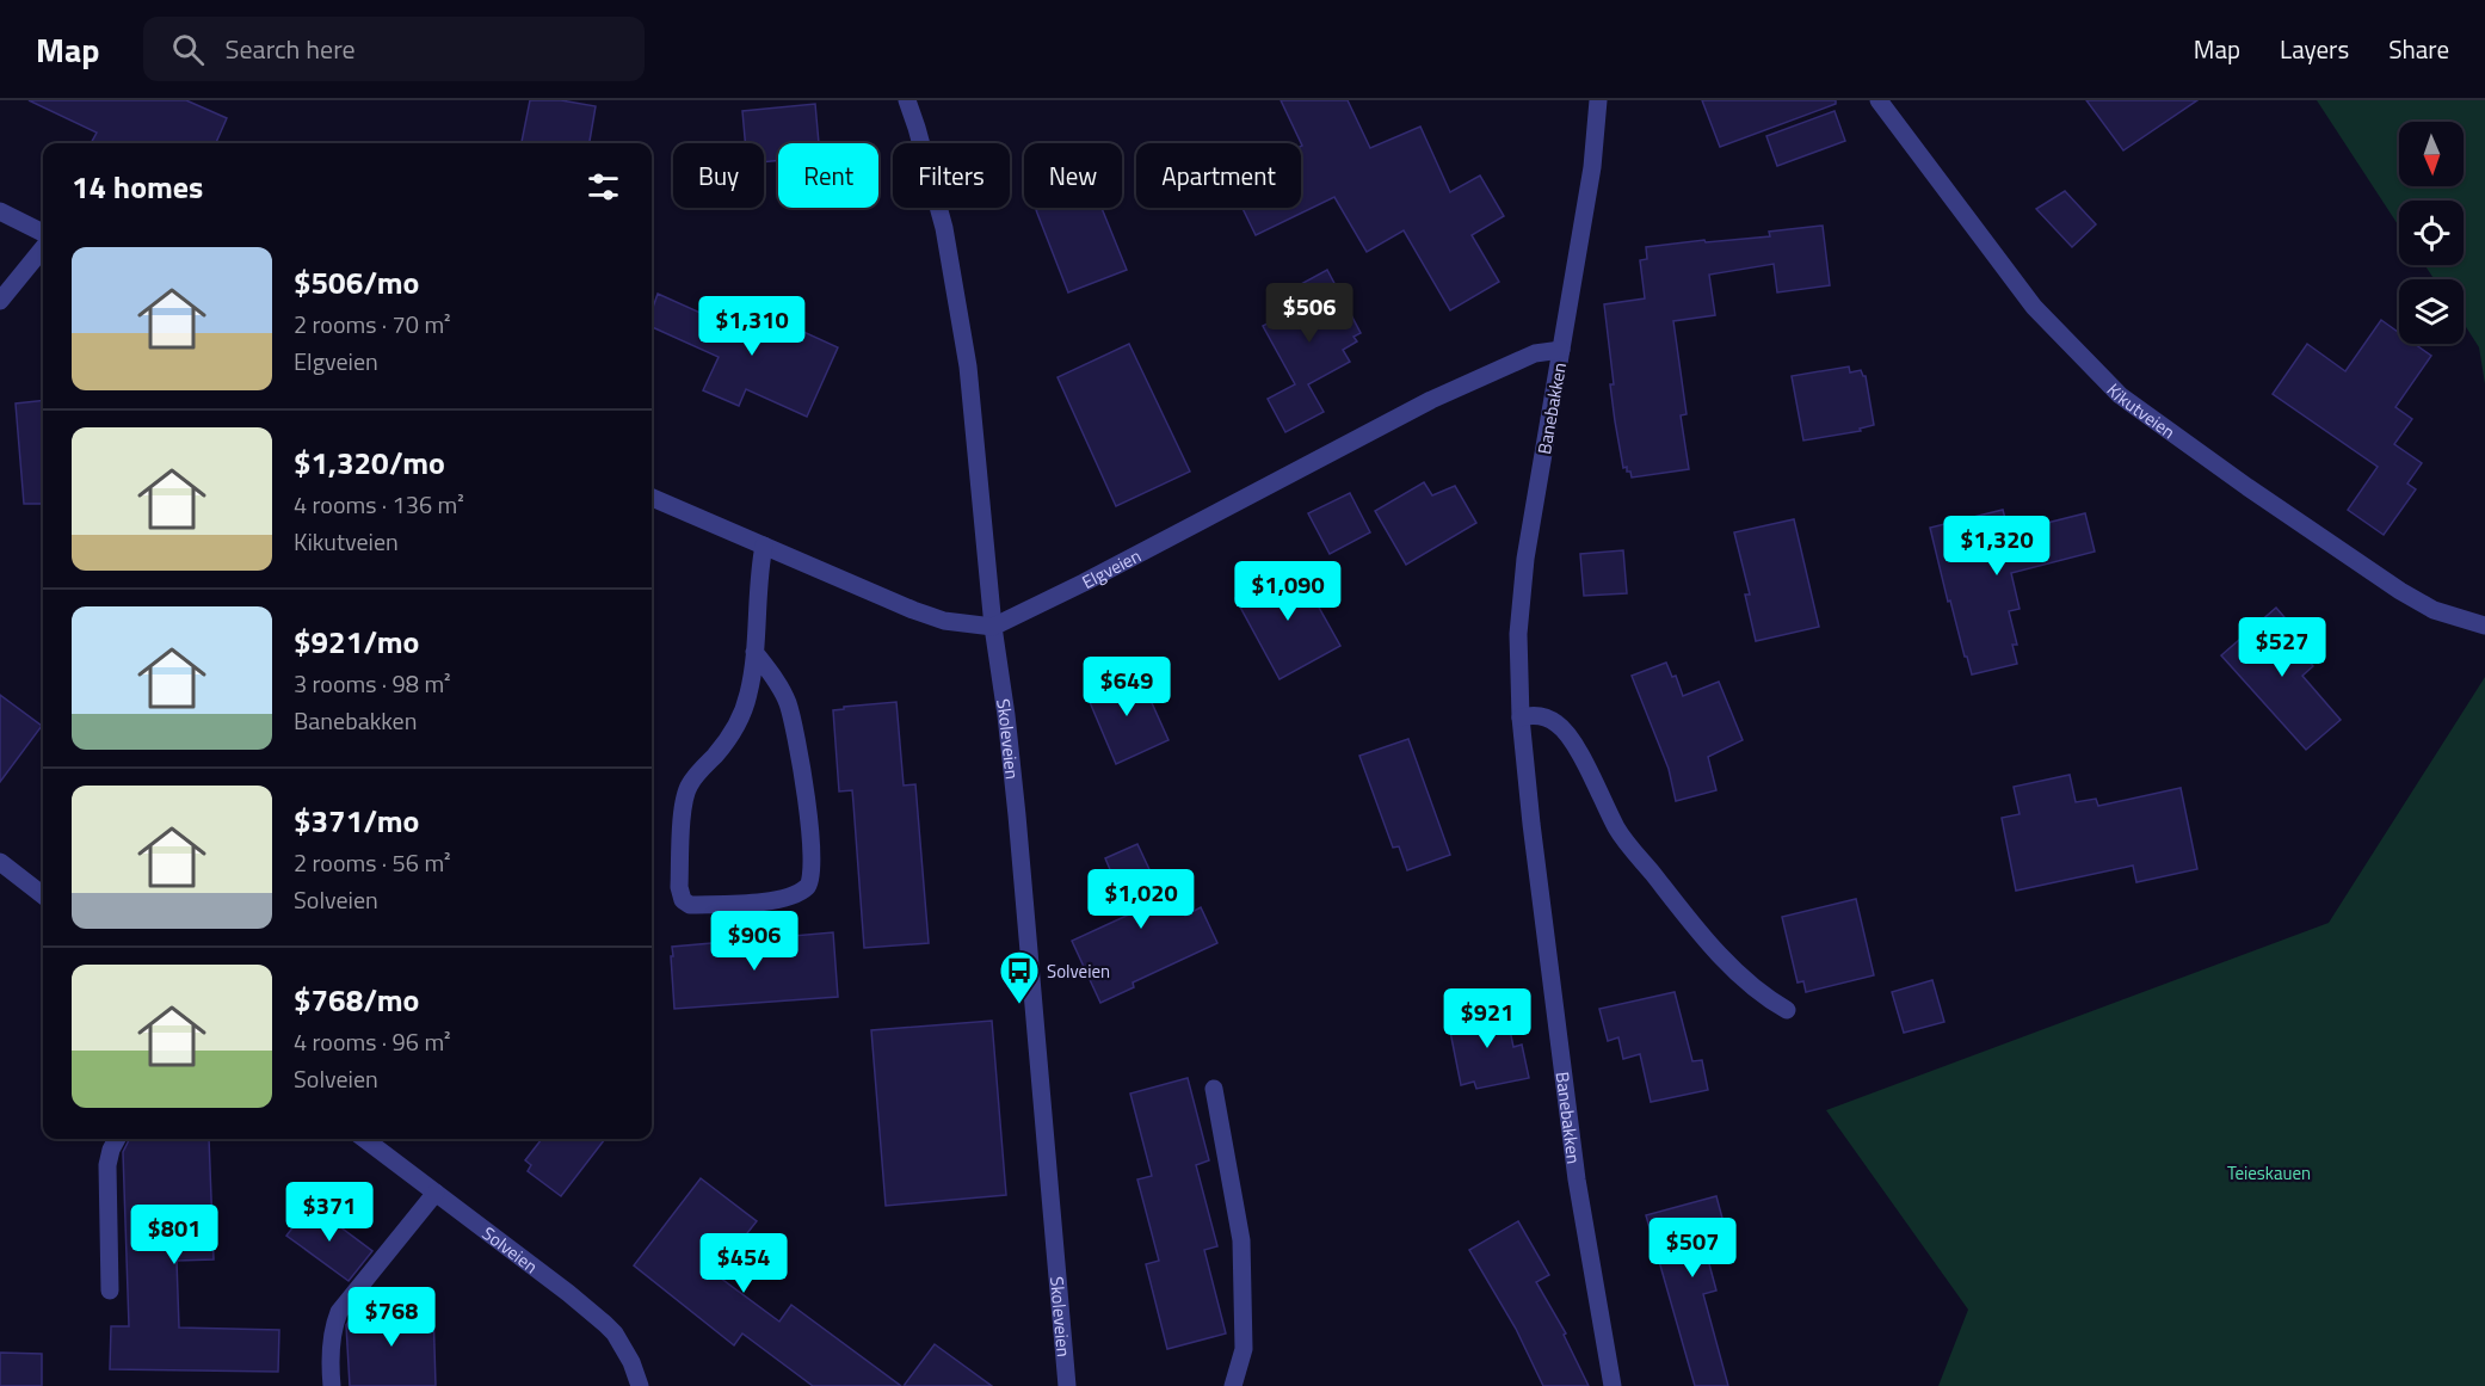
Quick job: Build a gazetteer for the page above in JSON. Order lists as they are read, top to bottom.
{
  "streets": {
    "street": [
      "Banebakken",
      "Kikutveien",
      "Elgveien",
      "Skoleveien",
      "Solveien"
    ]
  },
  "crossings": [
    ["Banebakken", "Elgveien"],
    ["Elgveien", "Skoleveien"]
  ],
  "parks": ["Teieskauen"],
  "places": {
    "bus stop": ["Solveien"]
  },
  "north": "bottom",
  "page": {
    "header": "Map",
    "search": "Search here",
    "nav": ["Map", "Layers", "Share"],
    "chip": [
      "Buy",
      "Rent",
      "Filters",
      "New",
      "Apartment"
    ],
    "heading": "14 homes",
    "list": [
      {
        "name": "$506/mo",
        "note": "2 rooms · 70 m² · Elgveien"
      },
      {
        "name": "$1,320/mo",
        "note": "4 rooms · 136 m² · Kikutveien"
      },
      {
        "name": "$921/mo",
        "note": "3 rooms · 98 m² · Banebakken"
      },
      {
        "name": "$371/mo",
        "note": "2 rooms · 56 m² · Solveien"
      },
      {
        "name": "$768/mo",
        "note": "4 rooms · 96 m² · Solveien"
      }
    ],
    "price": [
      "$506",
      "$1,310",
      "$1,320",
      "$1,090",
      "$527",
      "$649",
      "$1,020",
      "$906",
      "$921",
      "$371",
      "$801",
      "$507",
      "$454",
      "$768"
    ]
  }
}
